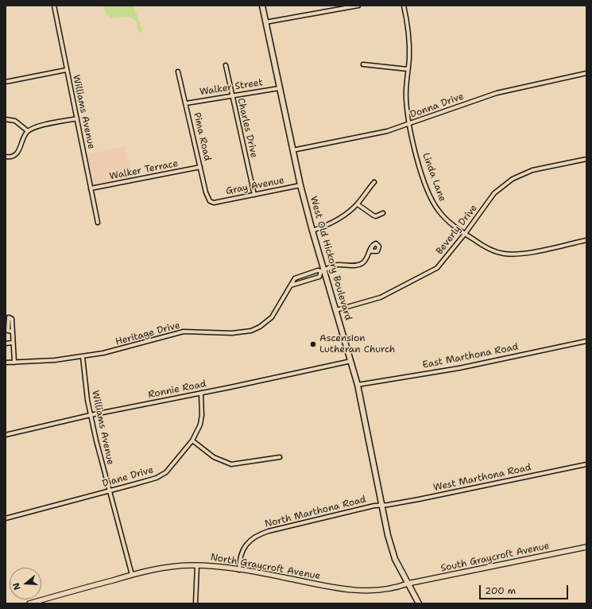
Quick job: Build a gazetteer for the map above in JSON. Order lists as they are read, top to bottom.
{
  "streets": {
    "main road": ["West Old Hickory Boulevard"],
    "street": [
      "Walker Street",
      "Donna Drive",
      "Williams Avenue",
      "Charles Drive",
      "Pima Road",
      "Walker Terrace",
      "Linda Lane",
      "Gray Avenue",
      "Beverly Drive",
      "Heritage Drive",
      "East Marthona Road",
      "Ronnie Road",
      "Diane Drive",
      "West Marthona Road",
      "North Marthona Road",
      "South Graycroft Avenue",
      "North Graycroft Avenue"
    ]
  },
  "crossings": [
    ["Walker Street", "Charles Drive"],
    ["Walker Street", "Pima Road"],
    ["Walker Street", "West Old Hickory Boulevard"],
    ["Donna Drive", "Linda Lane"],
    ["Donna Drive", "West Old Hickory Boulevard"],
    ["Williams Avenue", "Walker Terrace"],
    ["Williams Avenue", "Heritage Drive"],
    ["Williams Avenue", "Ronnie Road"],
    ["Williams Avenue", "Diane Drive"],
    ["Williams Avenue", "North Graycroft Avenue"],
    ["Charles Drive", "Gray Avenue"],
    ["Pima Road", "Walker Terrace"],
    ["Pima Road", "Gray Avenue"],
    ["Linda Lane", "Beverly Drive"],
    ["Gray Avenue", "West Old Hickory Boulevard"],
    ["Beverly Drive", "West Old Hickory Boulevard"],
    ["West Old Hickory Boulevard", "Heritage Drive"],
    ["West Old Hickory Boulevard", "East Marthona Road"],
    ["West Old Hickory Boulevard", "Ronnie Road"],
    ["West Old Hickory Boulevard", "West Marthona Road"],
    ["West Old Hickory Boulevard", "North Marthona Road"],
    ["West Old Hickory Boulevard", "South Graycroft Avenue"],
    ["West Old Hickory Boulevard", "North Graycroft Avenue"],
    ["Ronnie Road", "Diane Drive"],
    ["West Marthona Road", "North Marthona Road"],
    ["North Marthona Road", "North Graycroft Avenue"],
    ["South Graycroft Avenue", "North Graycroft Avenue"]
  ],
  "places": ["Ascension Lutheran Church"],
  "scale_bar": "200 m",
  "north": "left"
}
